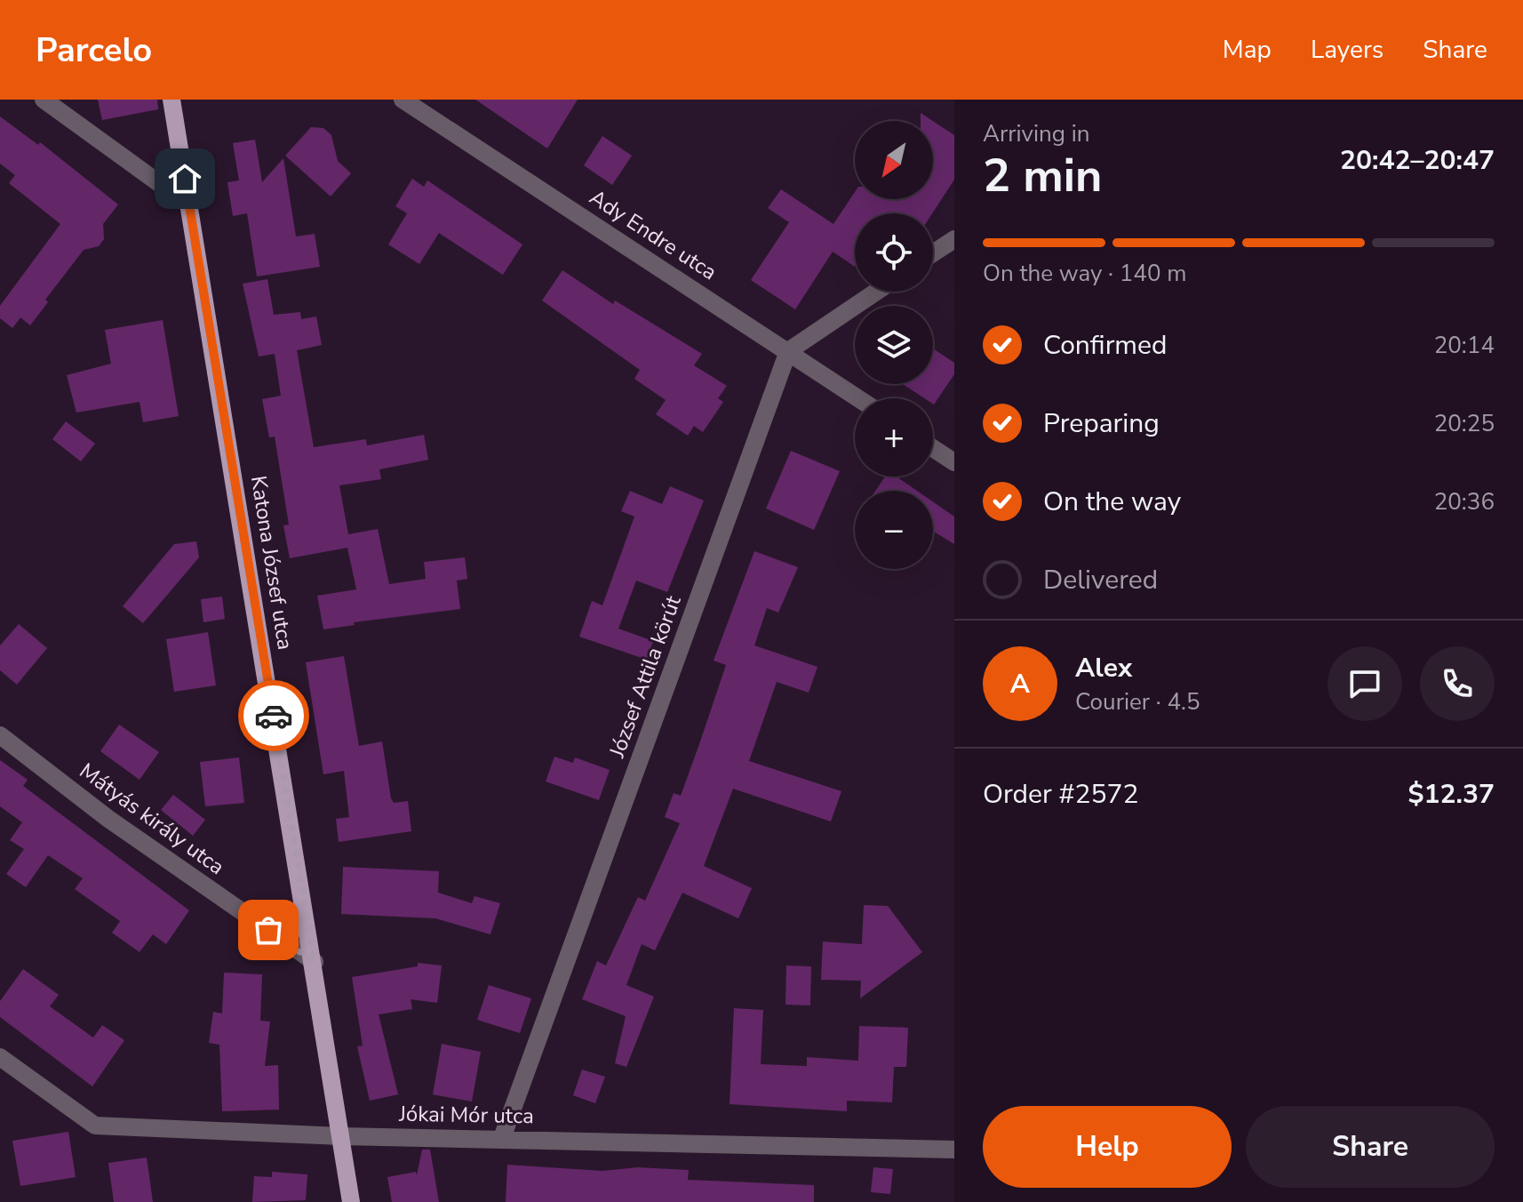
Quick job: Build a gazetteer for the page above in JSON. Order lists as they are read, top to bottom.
{
  "streets": {
    "main road": ["Katona József utca"],
    "street": [
      "Ady Endre utca",
      "József Attila körút",
      "Mátyás király utca",
      "Jókai Mór utca"
    ]
  },
  "crossings": [
    ["Ady Endre utca", "József Attila körút"],
    ["Katona József utca", "Mátyás király utca"],
    ["Katona József utca", "Jókai Mór utca"],
    ["József Attila körút", "Jókai Mór utca"]
  ],
  "north": "bottom left",
  "page": {
    "header": "Parcelo",
    "nav": ["Map", "Layers", "Share"],
    "heading": ["2 min", "Arriving in", "20:42–20:47"],
    "panel": [
      "Alex",
      "Courier · 4.5",
      "Order #2572",
      "$12.37"
    ],
    "map_buttons": ["+", "−"],
    "bar": "On the way · 140 m",
    "list": [
      ["Confirmed", "20:14"],
      ["Preparing", "20:25"],
      ["On the way", "20:36"],
      "Delivered"
    ],
    "round": "A",
    "buttons": ["Help", "Share"]
  }
}
